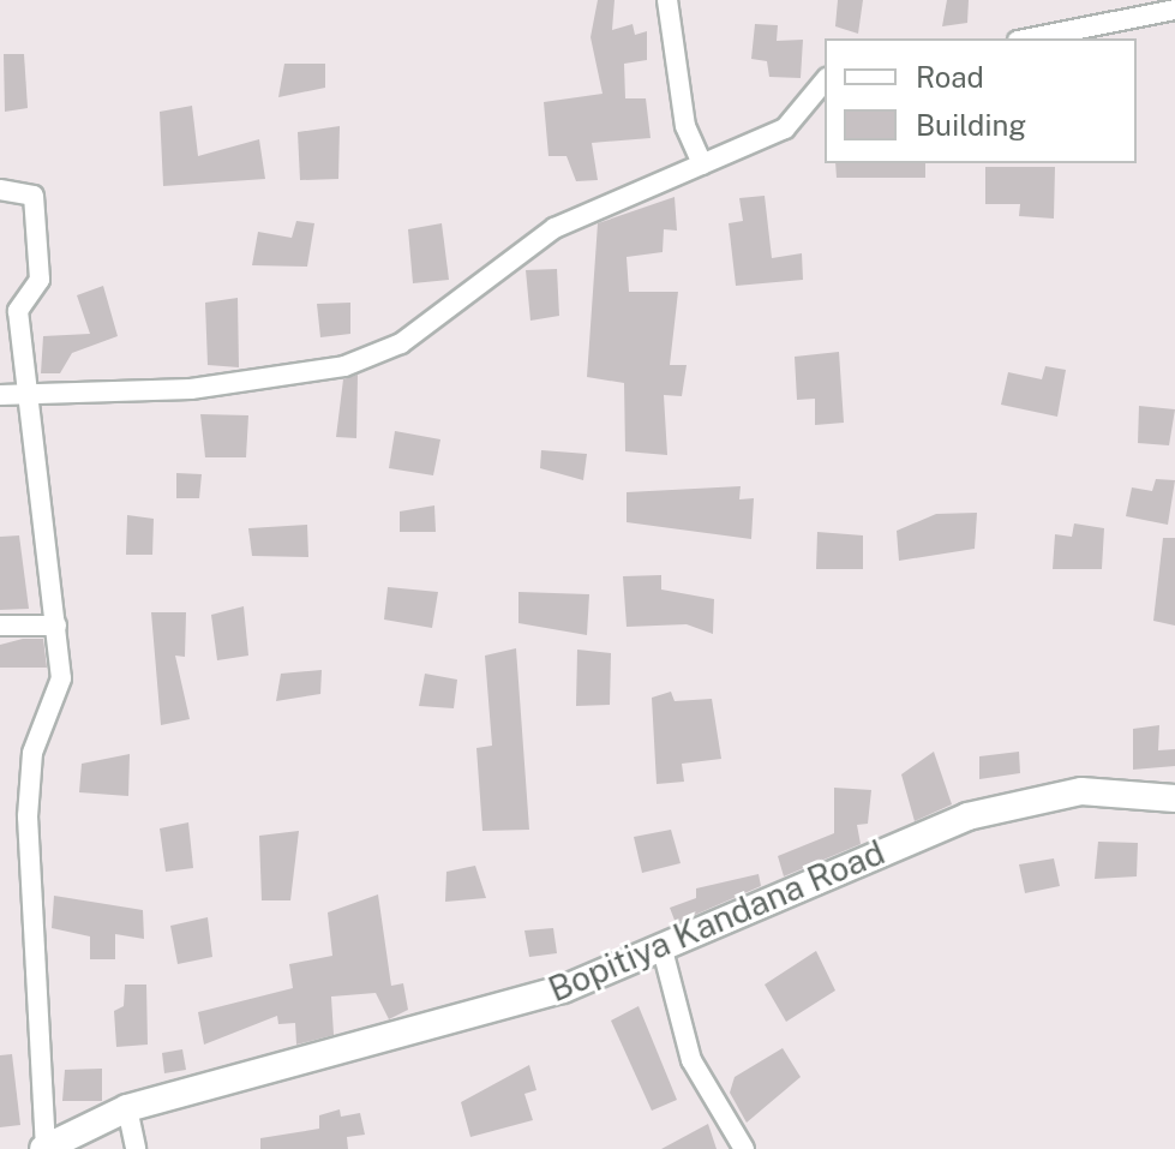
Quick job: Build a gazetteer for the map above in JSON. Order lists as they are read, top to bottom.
{
  "streets": {
    "main road": ["Bopitiya Kandana Road"]
  },
  "legend": ["Road", "Building"]
}
